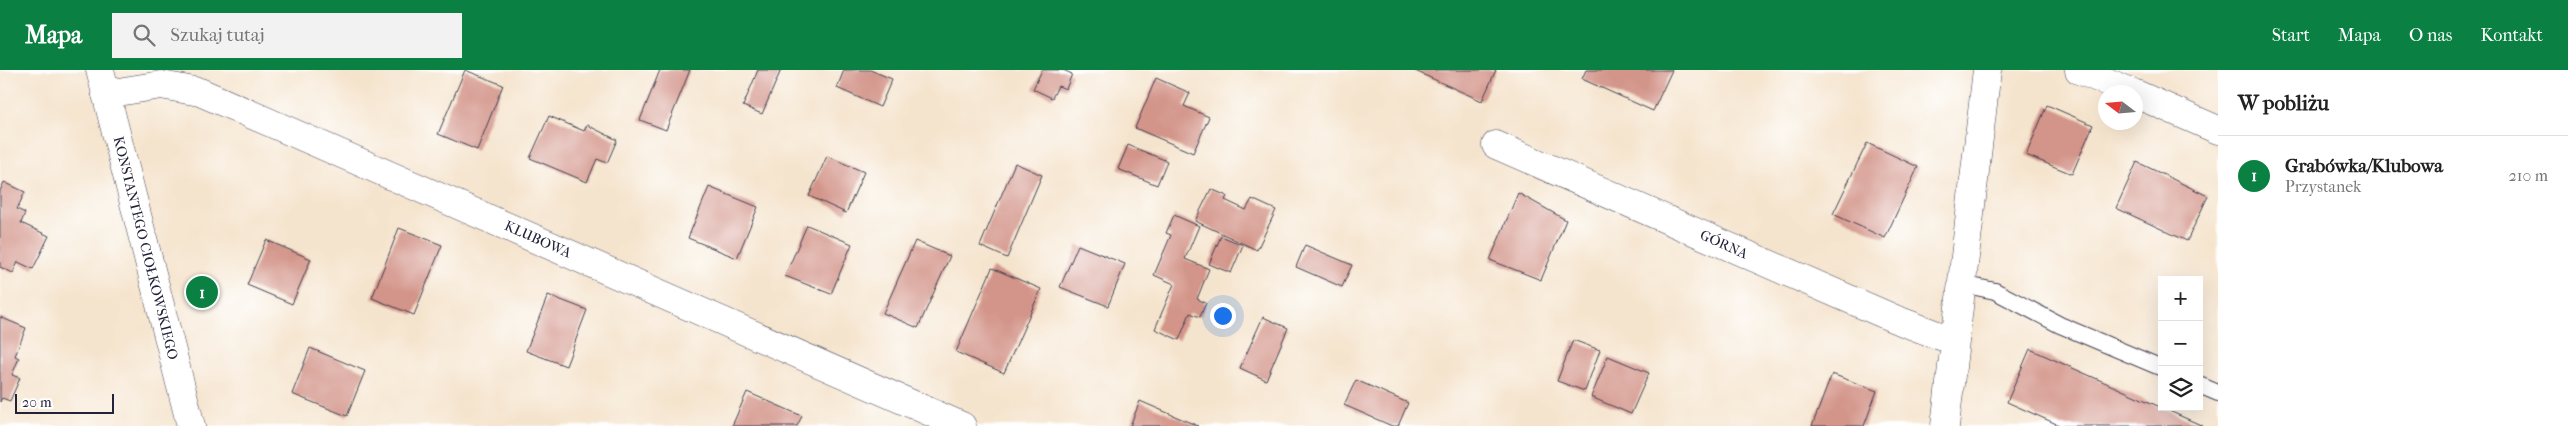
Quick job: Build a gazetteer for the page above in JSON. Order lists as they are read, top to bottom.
{
  "streets": {
    "street": ["KLUBOWA", "GÓRNA", "KONSTANTEGO CIOŁKOWSKIEGO"]
  },
  "crossings": [
    ["KLUBOWA", "KONSTANTEGO CIOŁKOWSKIEGO"]
  ],
  "scale_bar": "20 m",
  "north": "left",
  "page": {
    "header": "Mapa",
    "search": "Szukaj tutaj",
    "nav": [
      "Start",
      "Mapa",
      "O nas",
      "Kontakt"
    ],
    "heading": "W pobliżu",
    "list": [
      {
        "mark": "1",
        "name": "Grabówka/Klubowa",
        "note": "Przystanek",
        "value": "210 m"
      }
    ],
    "pins": "1",
    "map_buttons": ["+", "−"],
    "scale": "20 m"
  }
}
